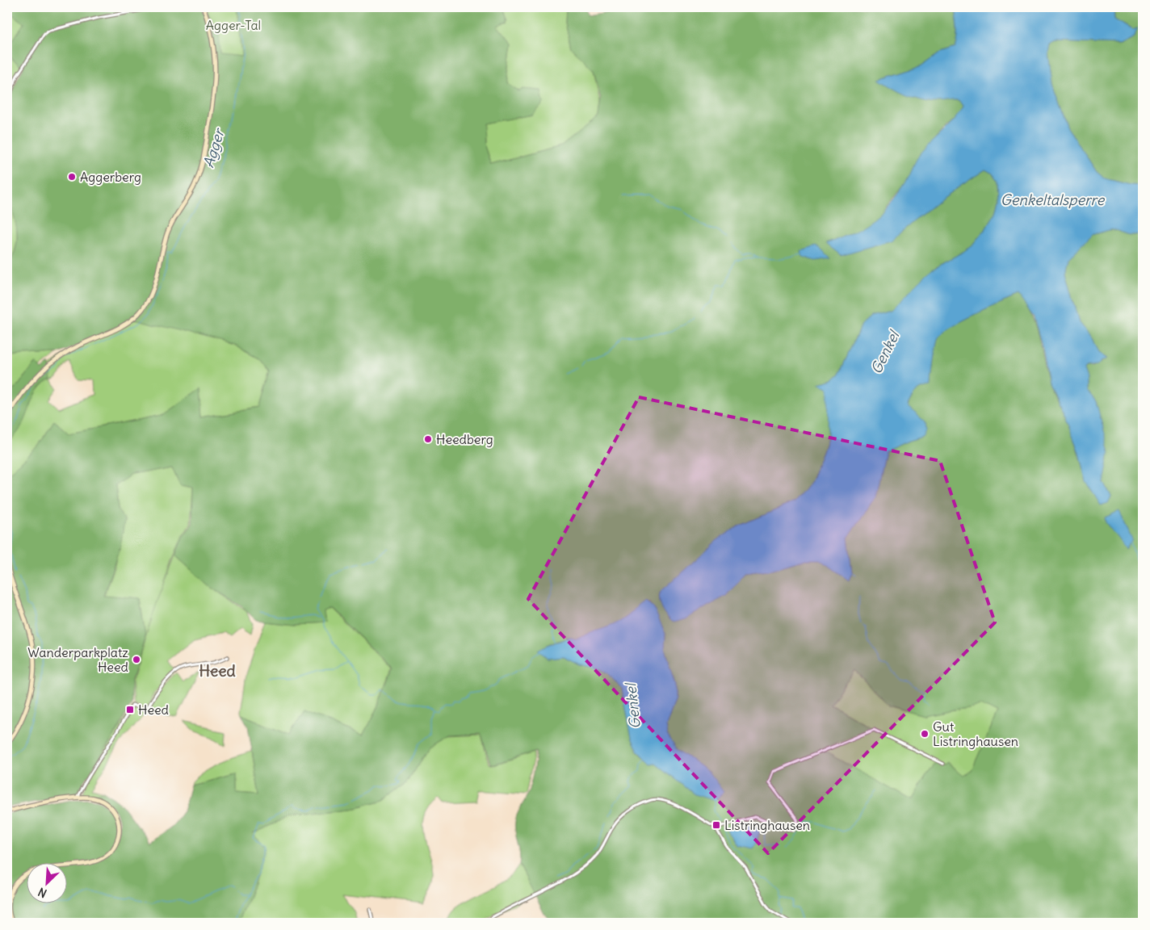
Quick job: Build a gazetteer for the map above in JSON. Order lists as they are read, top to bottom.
{
  "districts": ["Heed"],
  "water": ["Agger", "Genkeltalsperre", "Genkel"],
  "parks": ["Agger-Tal"],
  "places": {
    "other": [
      "Aggerberg",
      "Heedberg",
      "Wanderparkplatz Heed",
      "Gut Listringhausen"
    ],
    "transit": ["Heed", "Listringhausen"]
  },
  "north": "bottom left"
}
